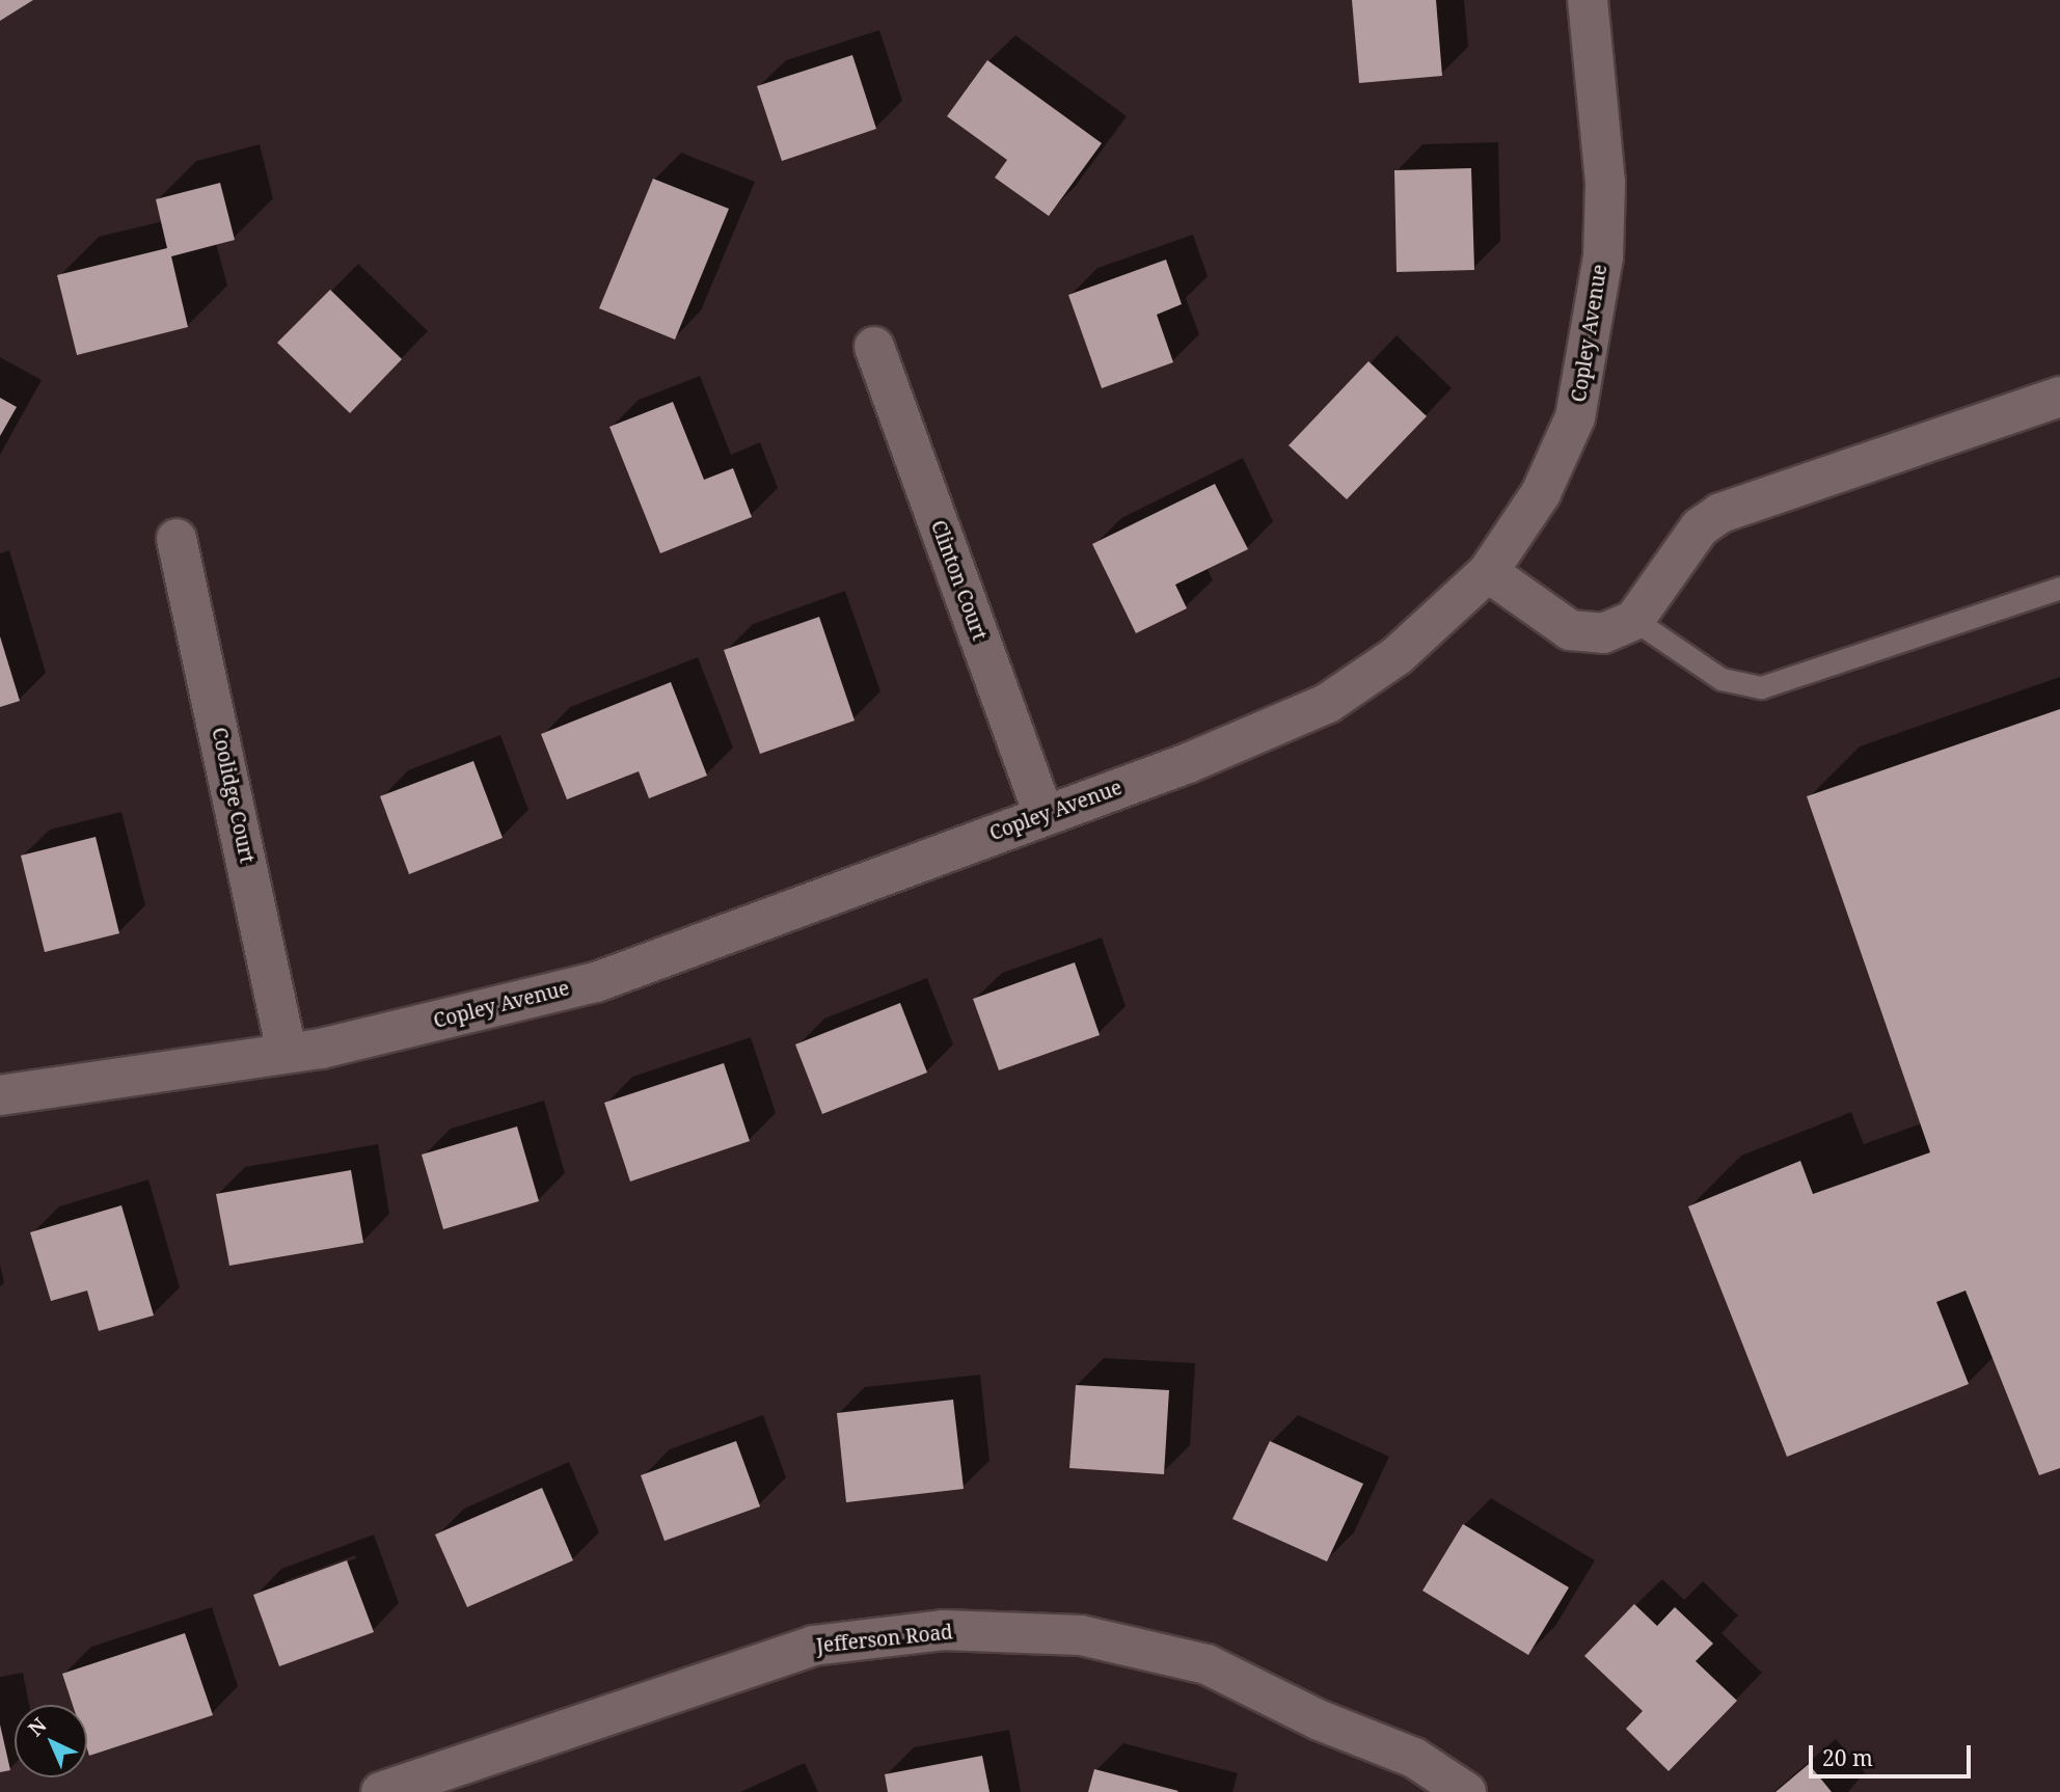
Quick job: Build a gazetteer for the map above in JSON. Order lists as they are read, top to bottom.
{
  "streets": {
    "street": [
      "Copley Avenue",
      "Clinton Court",
      "Coolidge Court",
      "Jefferson Road"
    ]
  },
  "crossings": [
    ["Copley Avenue", "Clinton Court"],
    ["Copley Avenue", "Coolidge Court"]
  ],
  "scale_bar": "20 m",
  "north": "top left"
}
